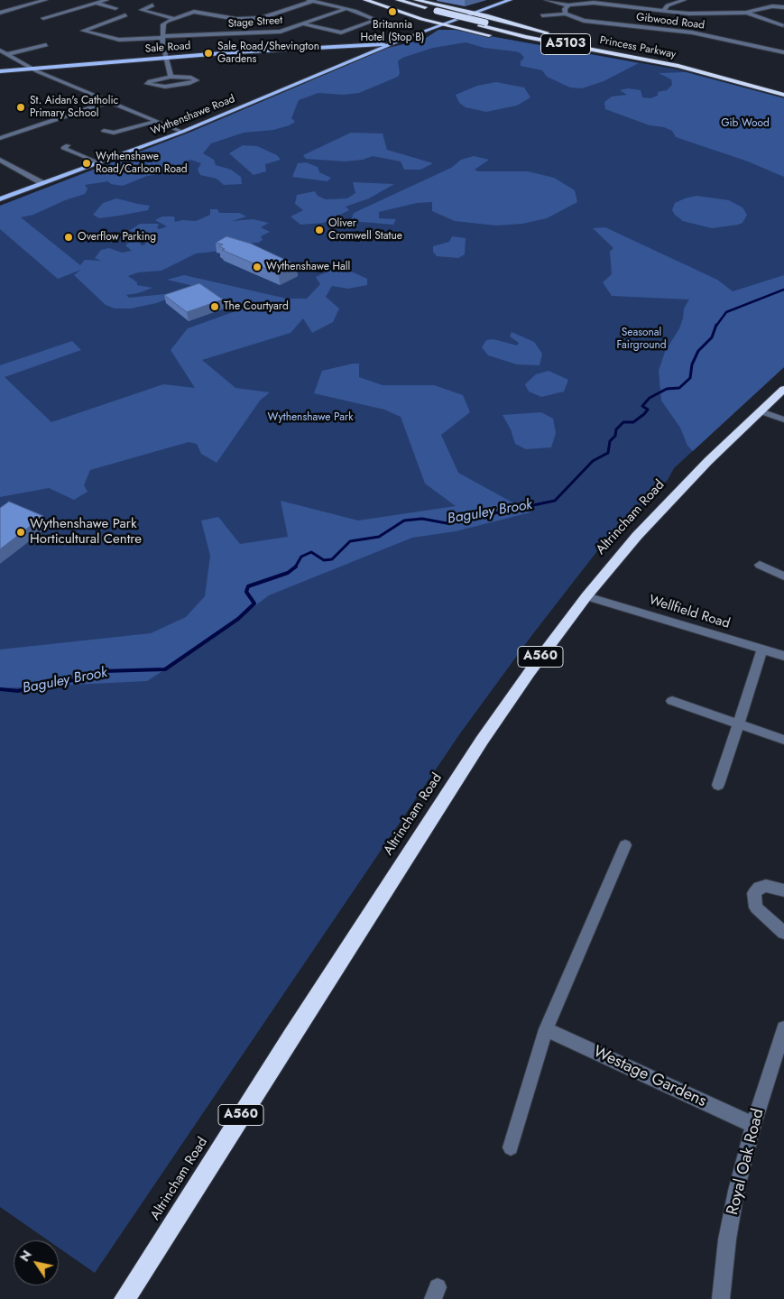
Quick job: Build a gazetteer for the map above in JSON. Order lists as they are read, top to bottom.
{
  "streets": {
    "highway": [
      "A5103",
      "Princess Parkway",
      "Altrincham Road",
      "A560"
    ],
    "main road": ["Sale Road", "Wythenshawe Road"],
    "street": [
      "Gibwood Road",
      "Stage Street",
      "Wellfield Road",
      "Westage Gardens",
      "Royal Oak Road"
    ]
  },
  "crossings": [
    ["Sale Road", "Wythenshawe Road"],
    ["Altrincham Road", "Wellfield Road"],
    ["Westage Gardens", "Royal Oak Road"]
  ],
  "water": ["Baguley Brook"],
  "parks": ["Gib Wood", "Seasonal Fairground", "Wythenshawe Park"],
  "places": [
    "Britannia Hotel (Stop B)",
    "Sale Road/Shevington Gardens",
    "St. Aidan's Catholic Primary School",
    "Wythenshawe Road/Carloon Road",
    "Oliver Cromwell Statue",
    "Overflow Parking",
    "Wythenshawe Hall",
    "The Courtyard",
    "Wythenshawe Park Horticultural Centre"
  ],
  "north": "top left"
}
